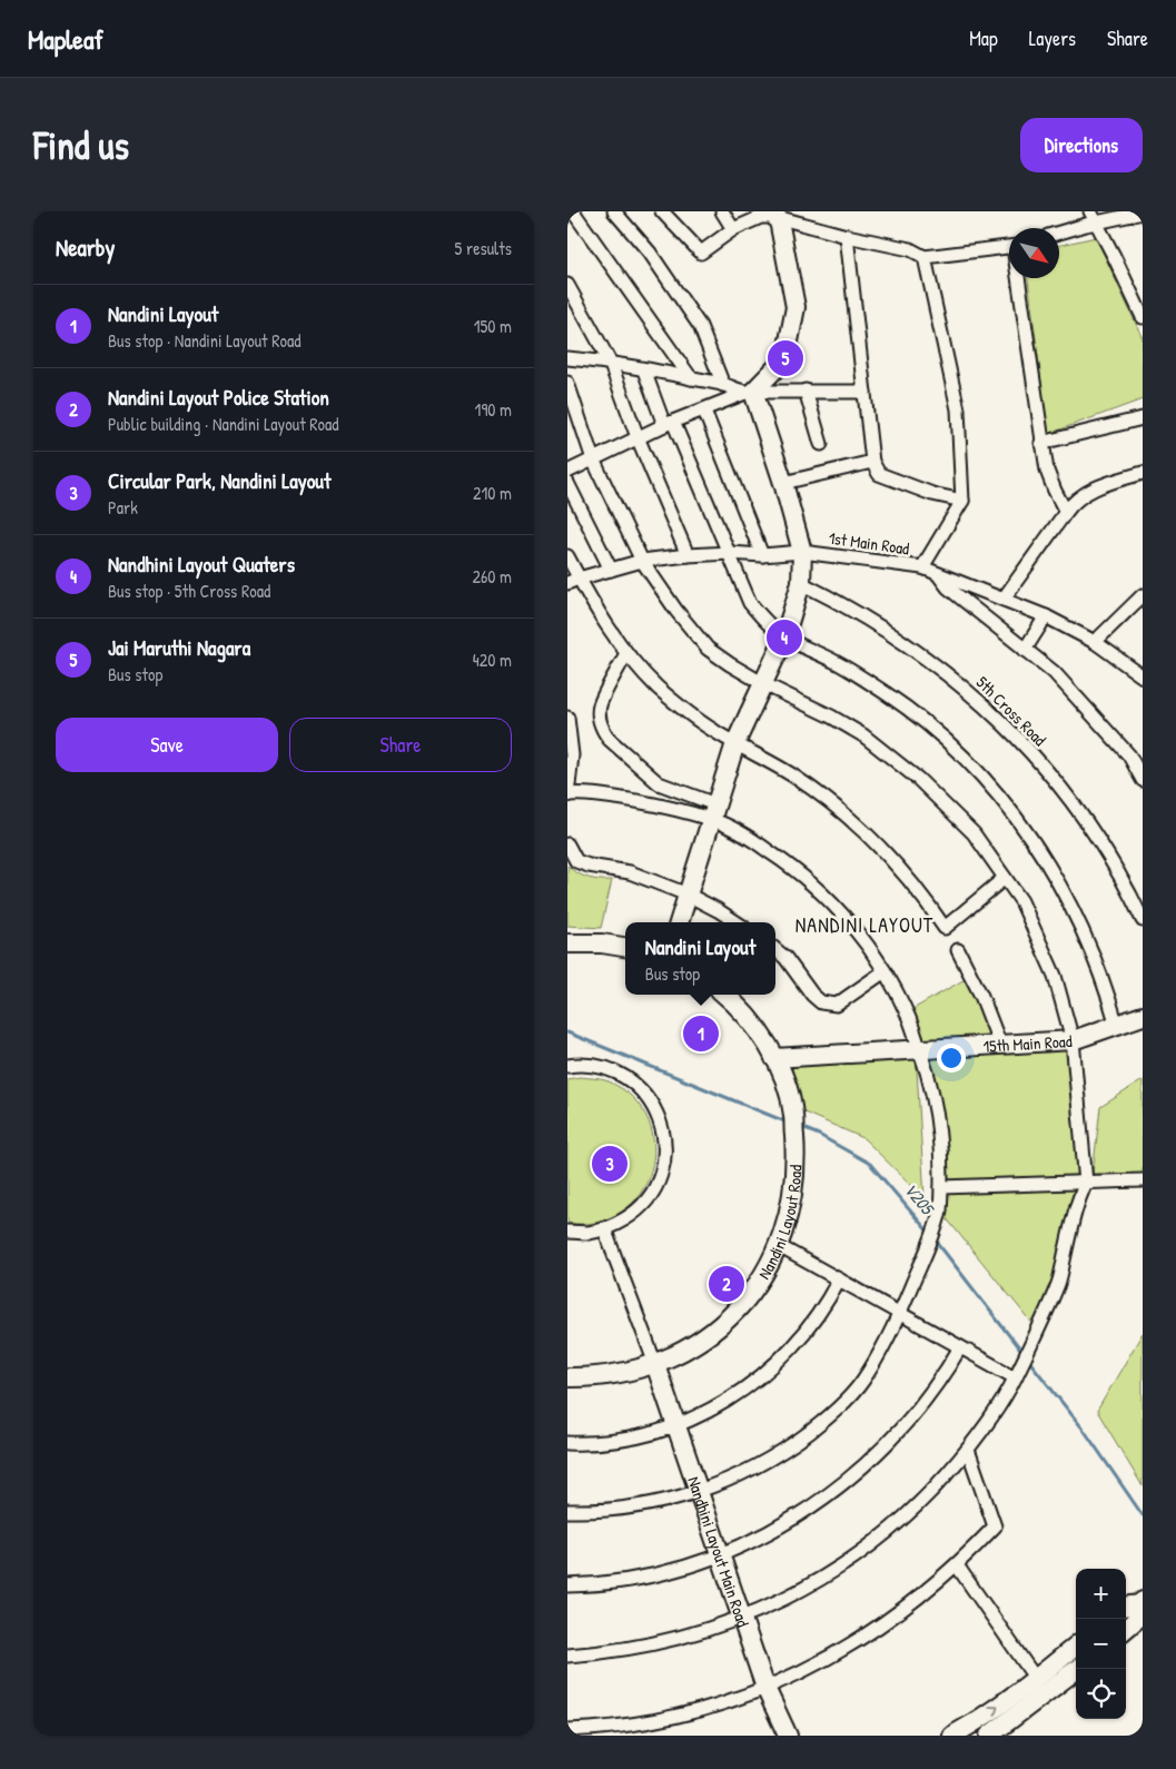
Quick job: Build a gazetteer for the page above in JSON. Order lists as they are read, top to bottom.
{
  "streets": {
    "street": [
      "1st Main Road",
      "5th Cross Road",
      "15th Main Road",
      "Nandini Layout Road",
      "Nandhini Layout Main Road"
    ]
  },
  "crossings": [
    ["15th Main Road", "Nandini Layout Road"],
    ["Nandini Layout Road", "Nandhini Layout Main Road"]
  ],
  "districts": ["NANDINI LAYOUT"],
  "water": ["V205"],
  "north": "bottom right",
  "page": {
    "header": "Mapleaf",
    "nav": ["Map", "Layers", "Share"],
    "buttons": [
      "Directions",
      ["Save", "Share"]
    ],
    "title": "Find us",
    "heading": ["Nearby", "5 results"],
    "list": [
      {
        "mark": "1",
        "name": "Nandini Layout",
        "note": "Bus stop · Nandini Layout Road",
        "value": "150 m"
      },
      {
        "mark": "2",
        "name": "Nandini Layout Police Station",
        "note": "Public building · Nandini Layout Road",
        "value": "190 m"
      },
      {
        "mark": "3",
        "name": "Circular Park, Nandini Layout",
        "note": "Park",
        "value": "210 m"
      },
      {
        "mark": "4",
        "name": "Nandhini Layout Quaters",
        "note": "Bus stop · 5th Cross Road",
        "value": "260 m"
      },
      {
        "mark": "5",
        "name": "Jai Maruthi Nagara",
        "note": "Bus stop",
        "value": "420 m"
      }
    ],
    "pins": [
      "5",
      "4",
      "1",
      "3",
      "2"
    ],
    "popup": ["Nandini Layout", "Bus stop"],
    "map_buttons": ["+", "−"]
  }
}
